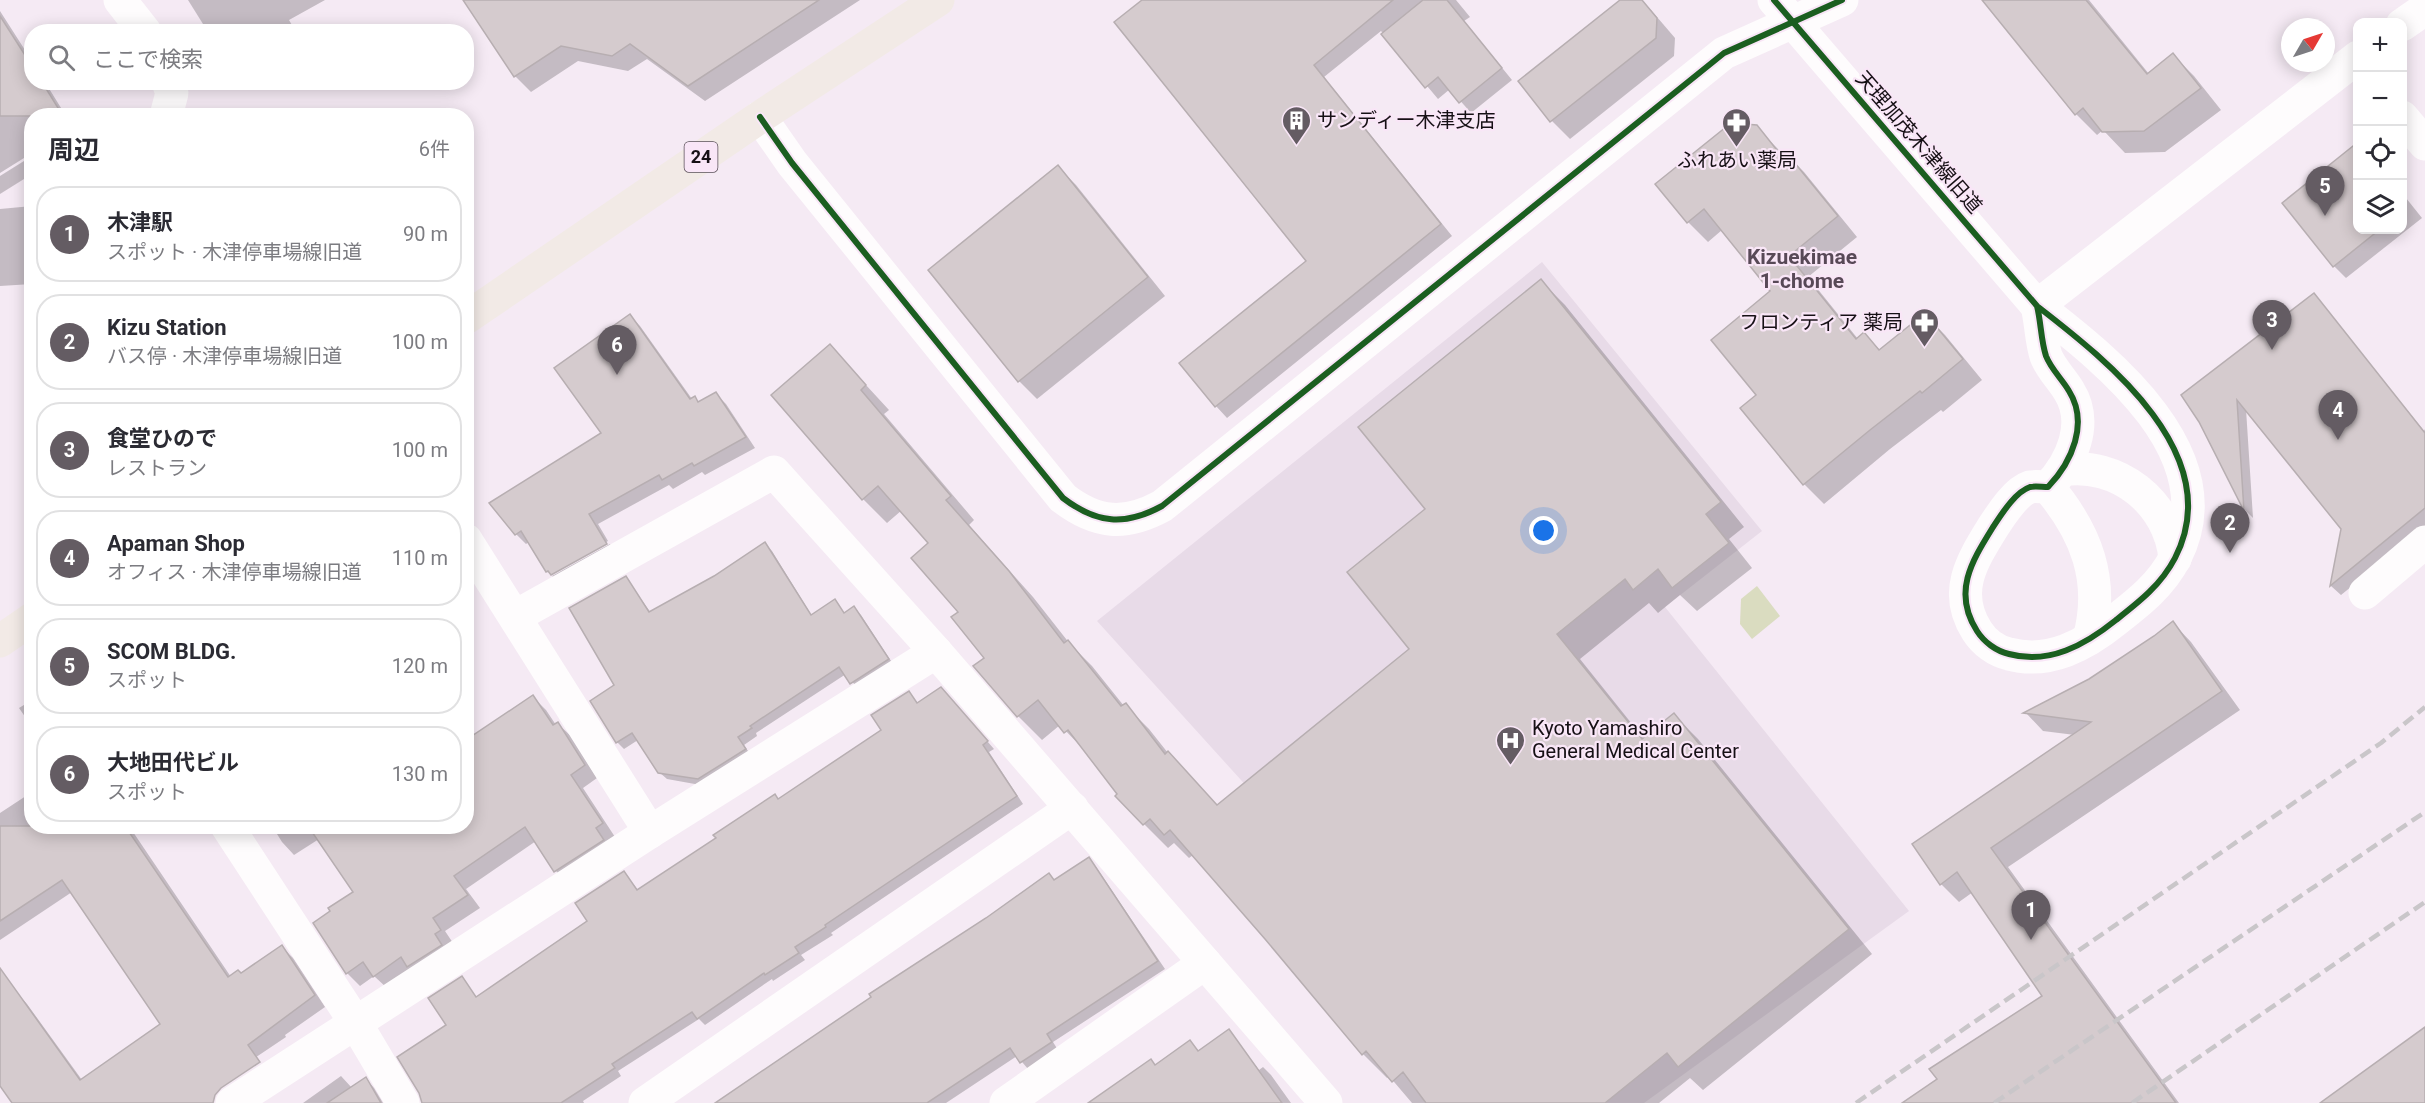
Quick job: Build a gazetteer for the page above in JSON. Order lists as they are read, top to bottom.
{
  "streets": {
    "highway": ["24"],
    "street": ["天理加茂木津線旧道"]
  },
  "districts": ["Kizuekimae 1-chome"],
  "places": {
    "building": ["サンディー木津支店"],
    "pharmacy": ["ふれあい薬局", "フロンティア 薬局"],
    "hospital": ["Kyoto Yamashiro General Medical Center"]
  },
  "north": "top right",
  "page": {
    "map_buttons": ["+", "−"],
    "search": "ここで検索",
    "heading": ["周辺", "6件"],
    "pins": [
      "5",
      "3",
      "6",
      "4",
      "2",
      "1"
    ],
    "list": [
      {
        "mark": "1",
        "name": "木津駅",
        "note": "スポット · 木津停車場線旧道",
        "value": "90 m"
      },
      {
        "mark": "2",
        "name": "Kizu Station",
        "note": "バス停 · 木津停車場線旧道",
        "value": "100 m"
      },
      {
        "mark": "3",
        "name": "食堂ひので",
        "note": "レストラン",
        "value": "100 m"
      },
      {
        "mark": "4",
        "name": "Apaman Shop",
        "note": "オフィス · 木津停車場線旧道",
        "value": "110 m"
      },
      {
        "mark": "5",
        "name": "SCOM BLDG.",
        "note": "スポット",
        "value": "120 m"
      },
      {
        "mark": "6",
        "name": "大地田代ビル",
        "note": "スポット",
        "value": "130 m"
      }
    ]
  }
}
